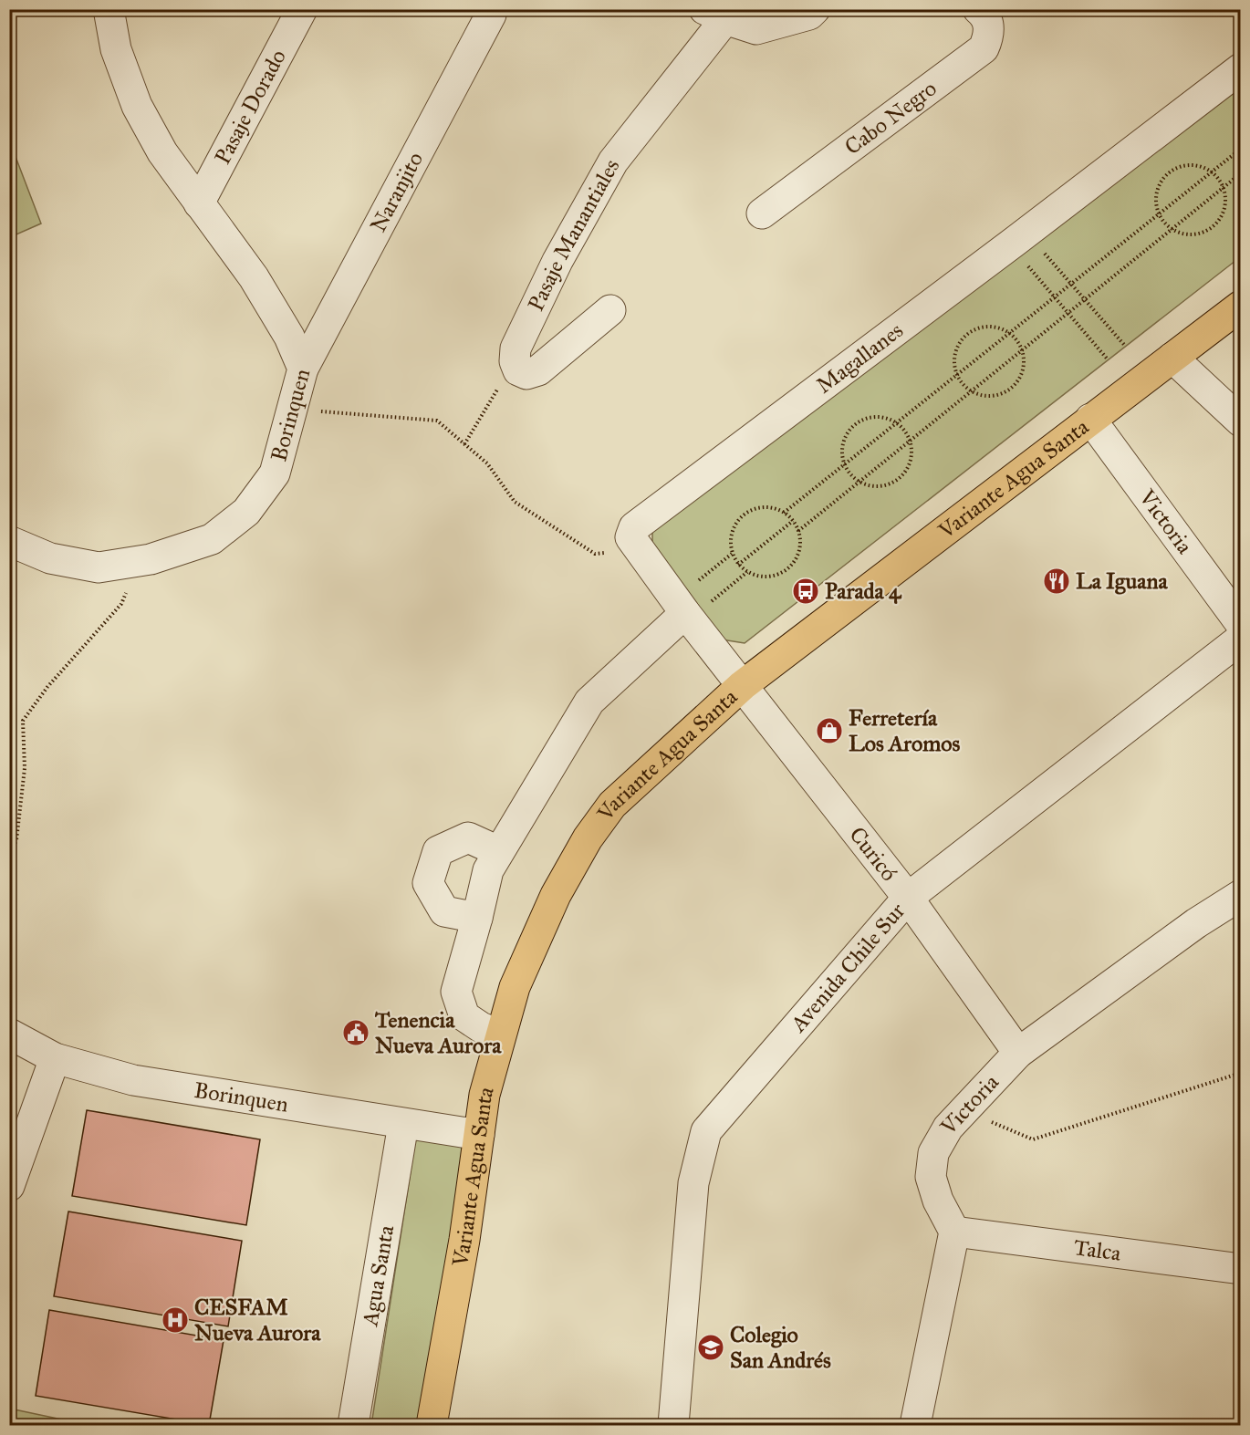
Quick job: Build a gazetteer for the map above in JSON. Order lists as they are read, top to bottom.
{
  "streets": {
    "main road": ["Variante Agua Santa"],
    "street": [
      "Pasaje Dorado",
      "Cabo Negro",
      "Naranjito",
      "Pasaje Manantiales",
      "Magallanes",
      "Borinquen",
      "Victoria",
      "Curicó",
      "Avenida Chile Sur",
      "Talca",
      "Agua Santa"
    ]
  },
  "crossings": [
    ["Pasaje Dorado", "Borinquen"],
    ["Naranjito", "Borinquen"],
    ["Magallanes", "Variante Agua Santa"],
    ["Magallanes", "Curicó"],
    ["Borinquen", "Variante Agua Santa"],
    ["Borinquen", "Agua Santa"],
    ["Variante Agua Santa", "Victoria"],
    ["Variante Agua Santa", "Curicó"],
    ["Victoria", "Curicó"],
    ["Victoria", "Talca"],
    ["Curicó", "Avenida Chile Sur"]
  ],
  "places": {
    "restaurant": ["La Iguana"],
    "bus stop": ["Parada 4"],
    "shop": ["Ferretería Los Aromos"],
    "public building": ["Tenencia Nueva Aurora"],
    "hospital": ["CESFAM Nueva Aurora"],
    "school or university": ["Colegio San Andrés"]
  }
}
